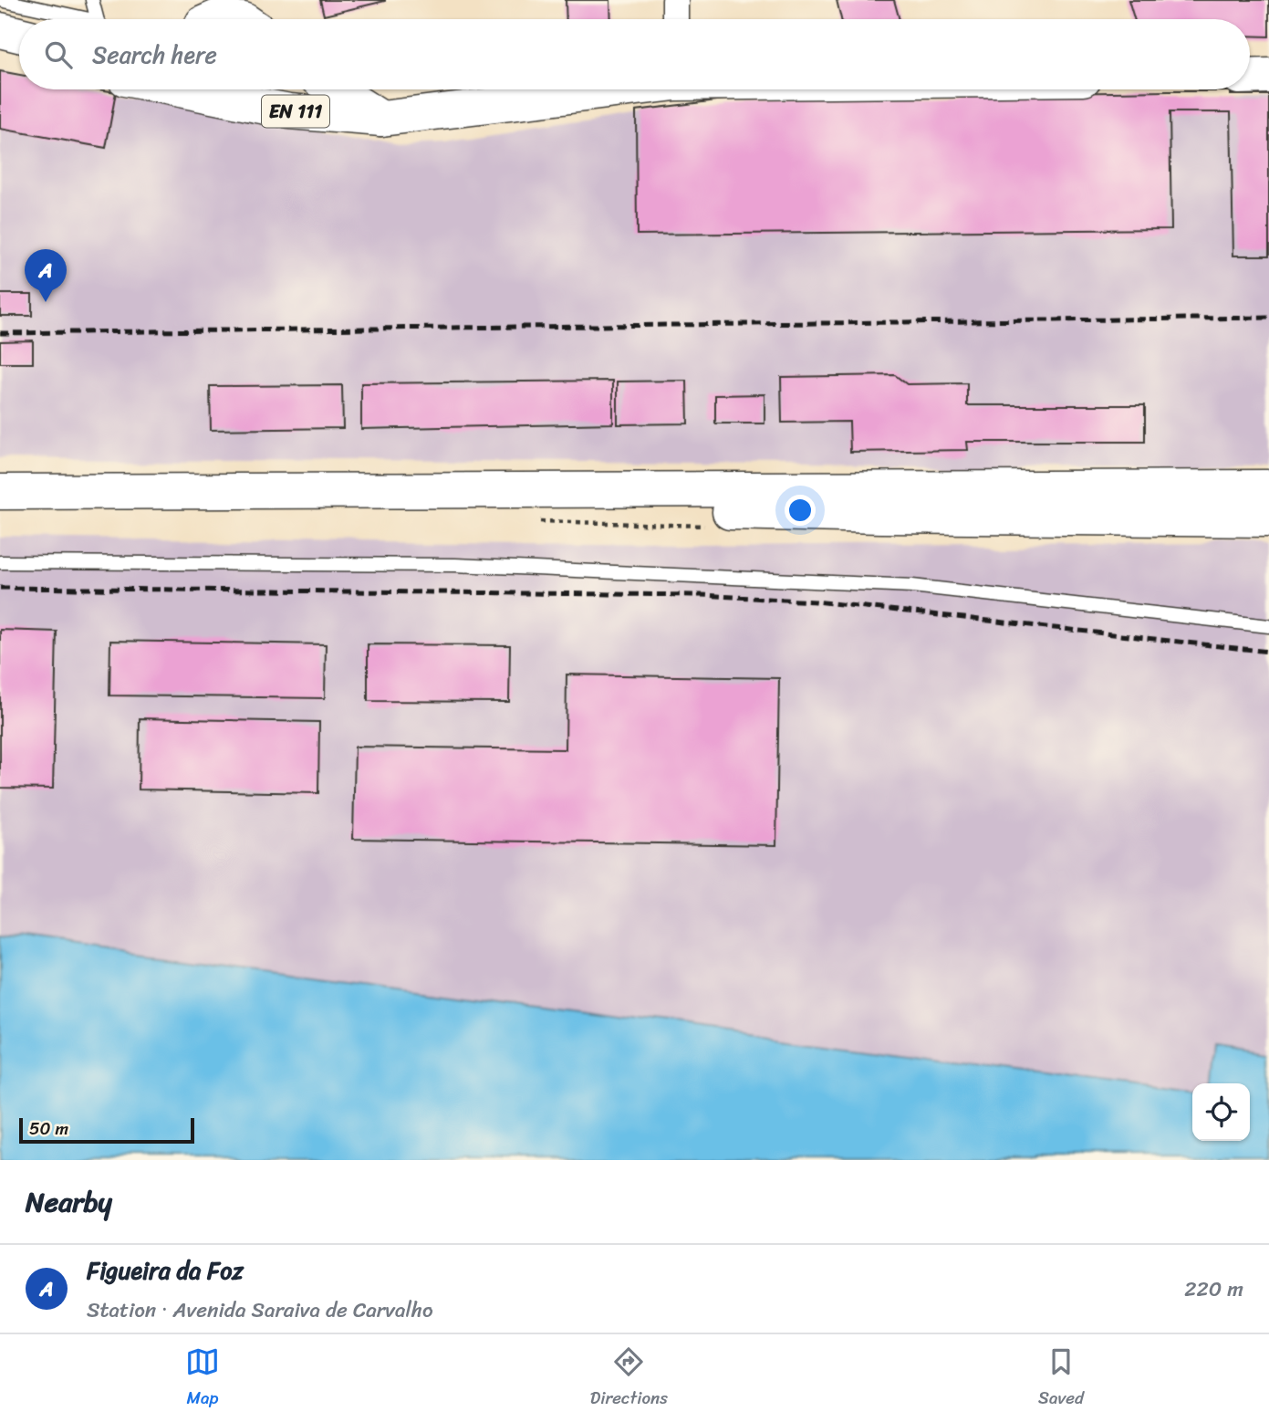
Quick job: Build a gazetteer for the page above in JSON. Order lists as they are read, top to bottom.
{
  "streets": {
    "main road": ["EN 111"]
  },
  "scale_bar": "50 m",
  "page": {
    "search": "Search here",
    "pins": "A",
    "scale": "50 m",
    "heading": "Nearby",
    "list": [
      {
        "mark": "A",
        "name": "Figueira da Foz",
        "note": "Station · Avenida Saraiva de Carvalho",
        "value": "220 m"
      }
    ],
    "nav": ["Map", "Directions", "Saved"]
  }
}
